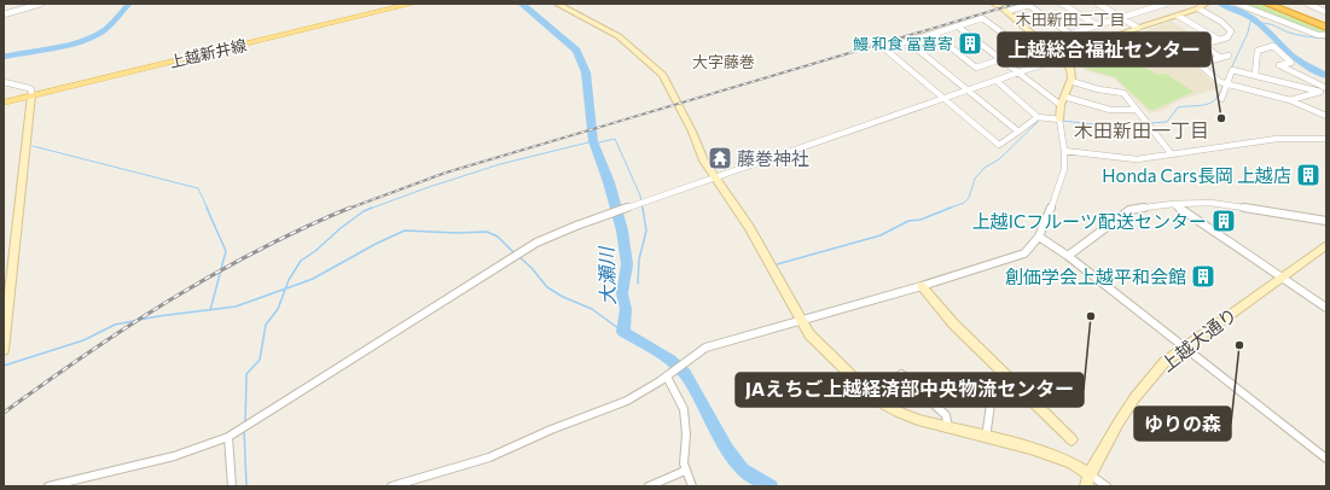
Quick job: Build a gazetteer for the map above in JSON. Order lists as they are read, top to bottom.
{
  "streets": {
    "main road": ["上越新井線"],
    "street": ["上越大通り"]
  },
  "districts": ["木田新田二丁目", "大字藤巻", "木田新田一丁目"],
  "water": ["大瀬川"],
  "places": {
    "building": [
      "鰻 和食 冨喜寄",
      "Honda Cars長岡 上越店",
      "上越ICフルーツ配送センター",
      "創価学会上越平和会館"
    ],
    "other": ["上越総合福祉センター", "JAえちご上越経済部中央物流センター", "ゆりの森"],
    "temple": ["藤巻神社"]
  }
}
